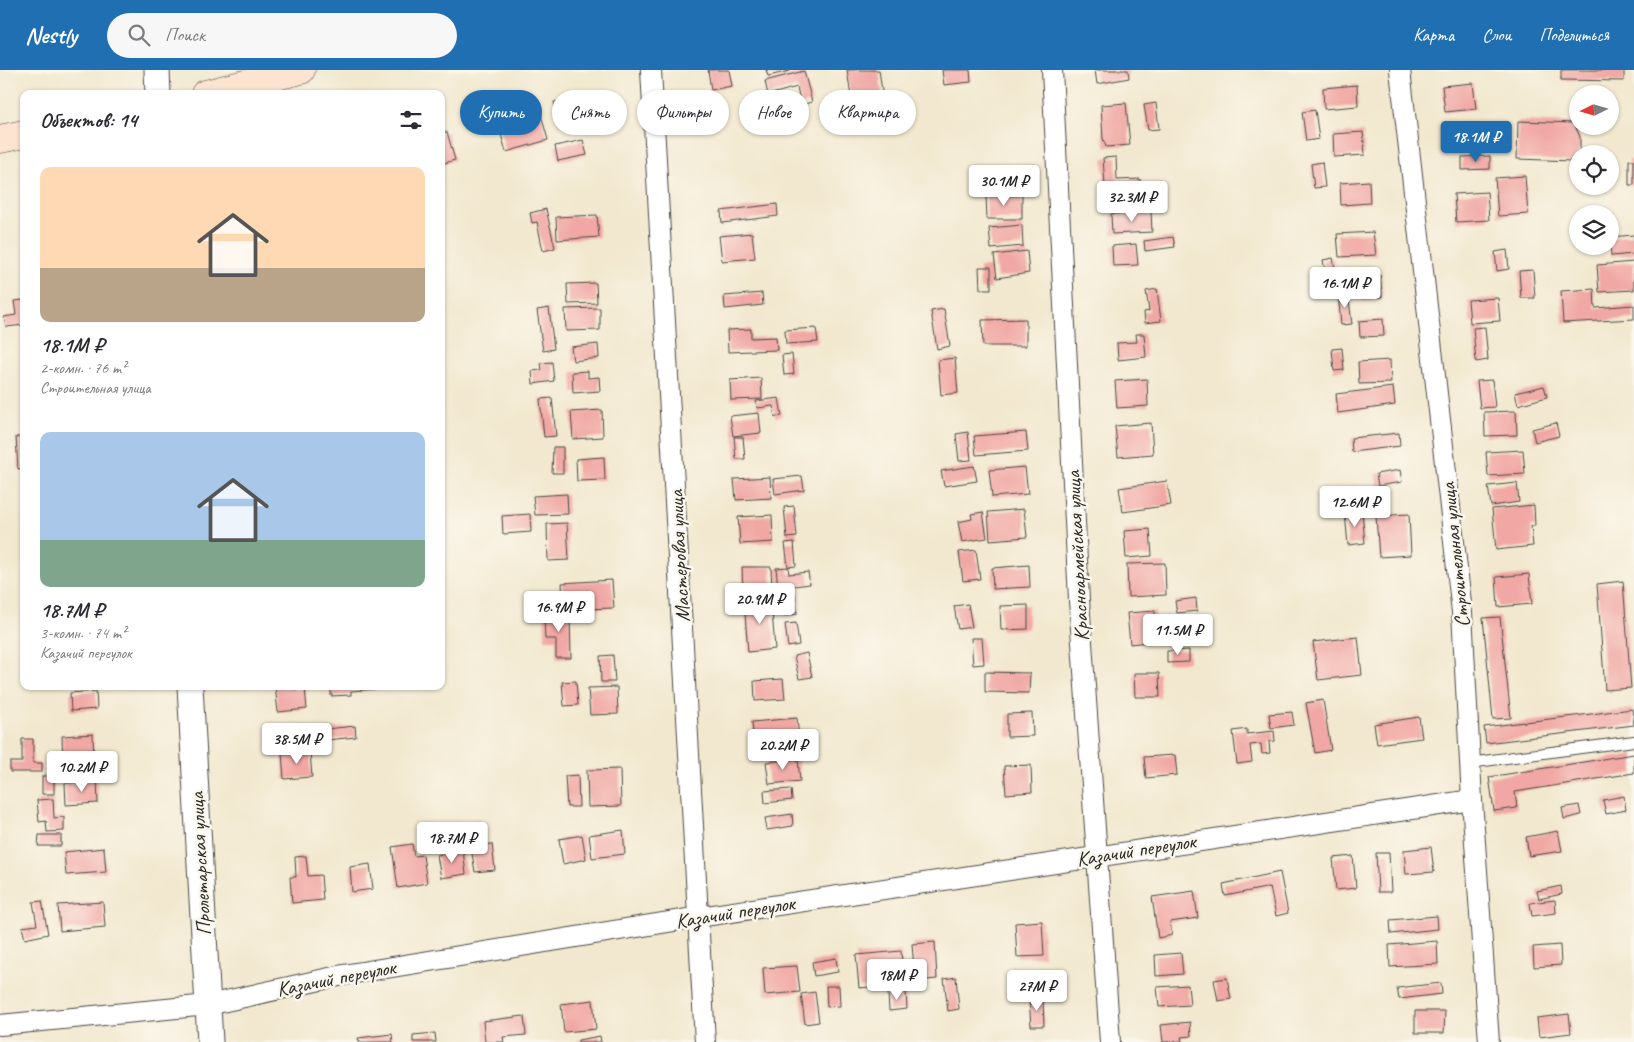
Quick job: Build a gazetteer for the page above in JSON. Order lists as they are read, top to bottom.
{
  "streets": {
    "street": [
      "Строительная улица",
      "Мастеровая улица",
      "Красноармейская улица",
      "Казачий переулок",
      "Пролетарская улица"
    ]
  },
  "crossings": [
    ["Строительная улица", "Казачий переулок"],
    ["Мастеровая улица", "Казачий переулок"],
    ["Красноармейская улица", "Казачий переулок"],
    ["Казачий переулок", "Пролетарская улица"]
  ],
  "north": "left",
  "page": {
    "header": "Nestly",
    "search": "Поиск",
    "nav": ["Карта", "Слои", "Поделиться"],
    "chip": [
      "Купить",
      "Снять",
      "Фильтры",
      "Новое",
      "Квартира"
    ],
    "heading": "Объектов: 14",
    "price": [
      "18.1M ₽",
      "30.1M ₽",
      "32.3M ₽",
      "16.1M ₽",
      "12.6M ₽",
      "20.9M ₽",
      "16.9M ₽",
      "11.5M ₽",
      "38.5M ₽",
      "20.2M ₽",
      "10.2M ₽",
      "18.7M ₽",
      "18M ₽",
      "27M ₽"
    ],
    "list": [
      {
        "name": "18.1M ₽",
        "note": "2-комн. · 76 m² · Строительная улица"
      },
      {
        "name": "18.7M ₽",
        "note": "3-комн. · 74 m² · Казачий переулок"
      }
    ]
  }
}
